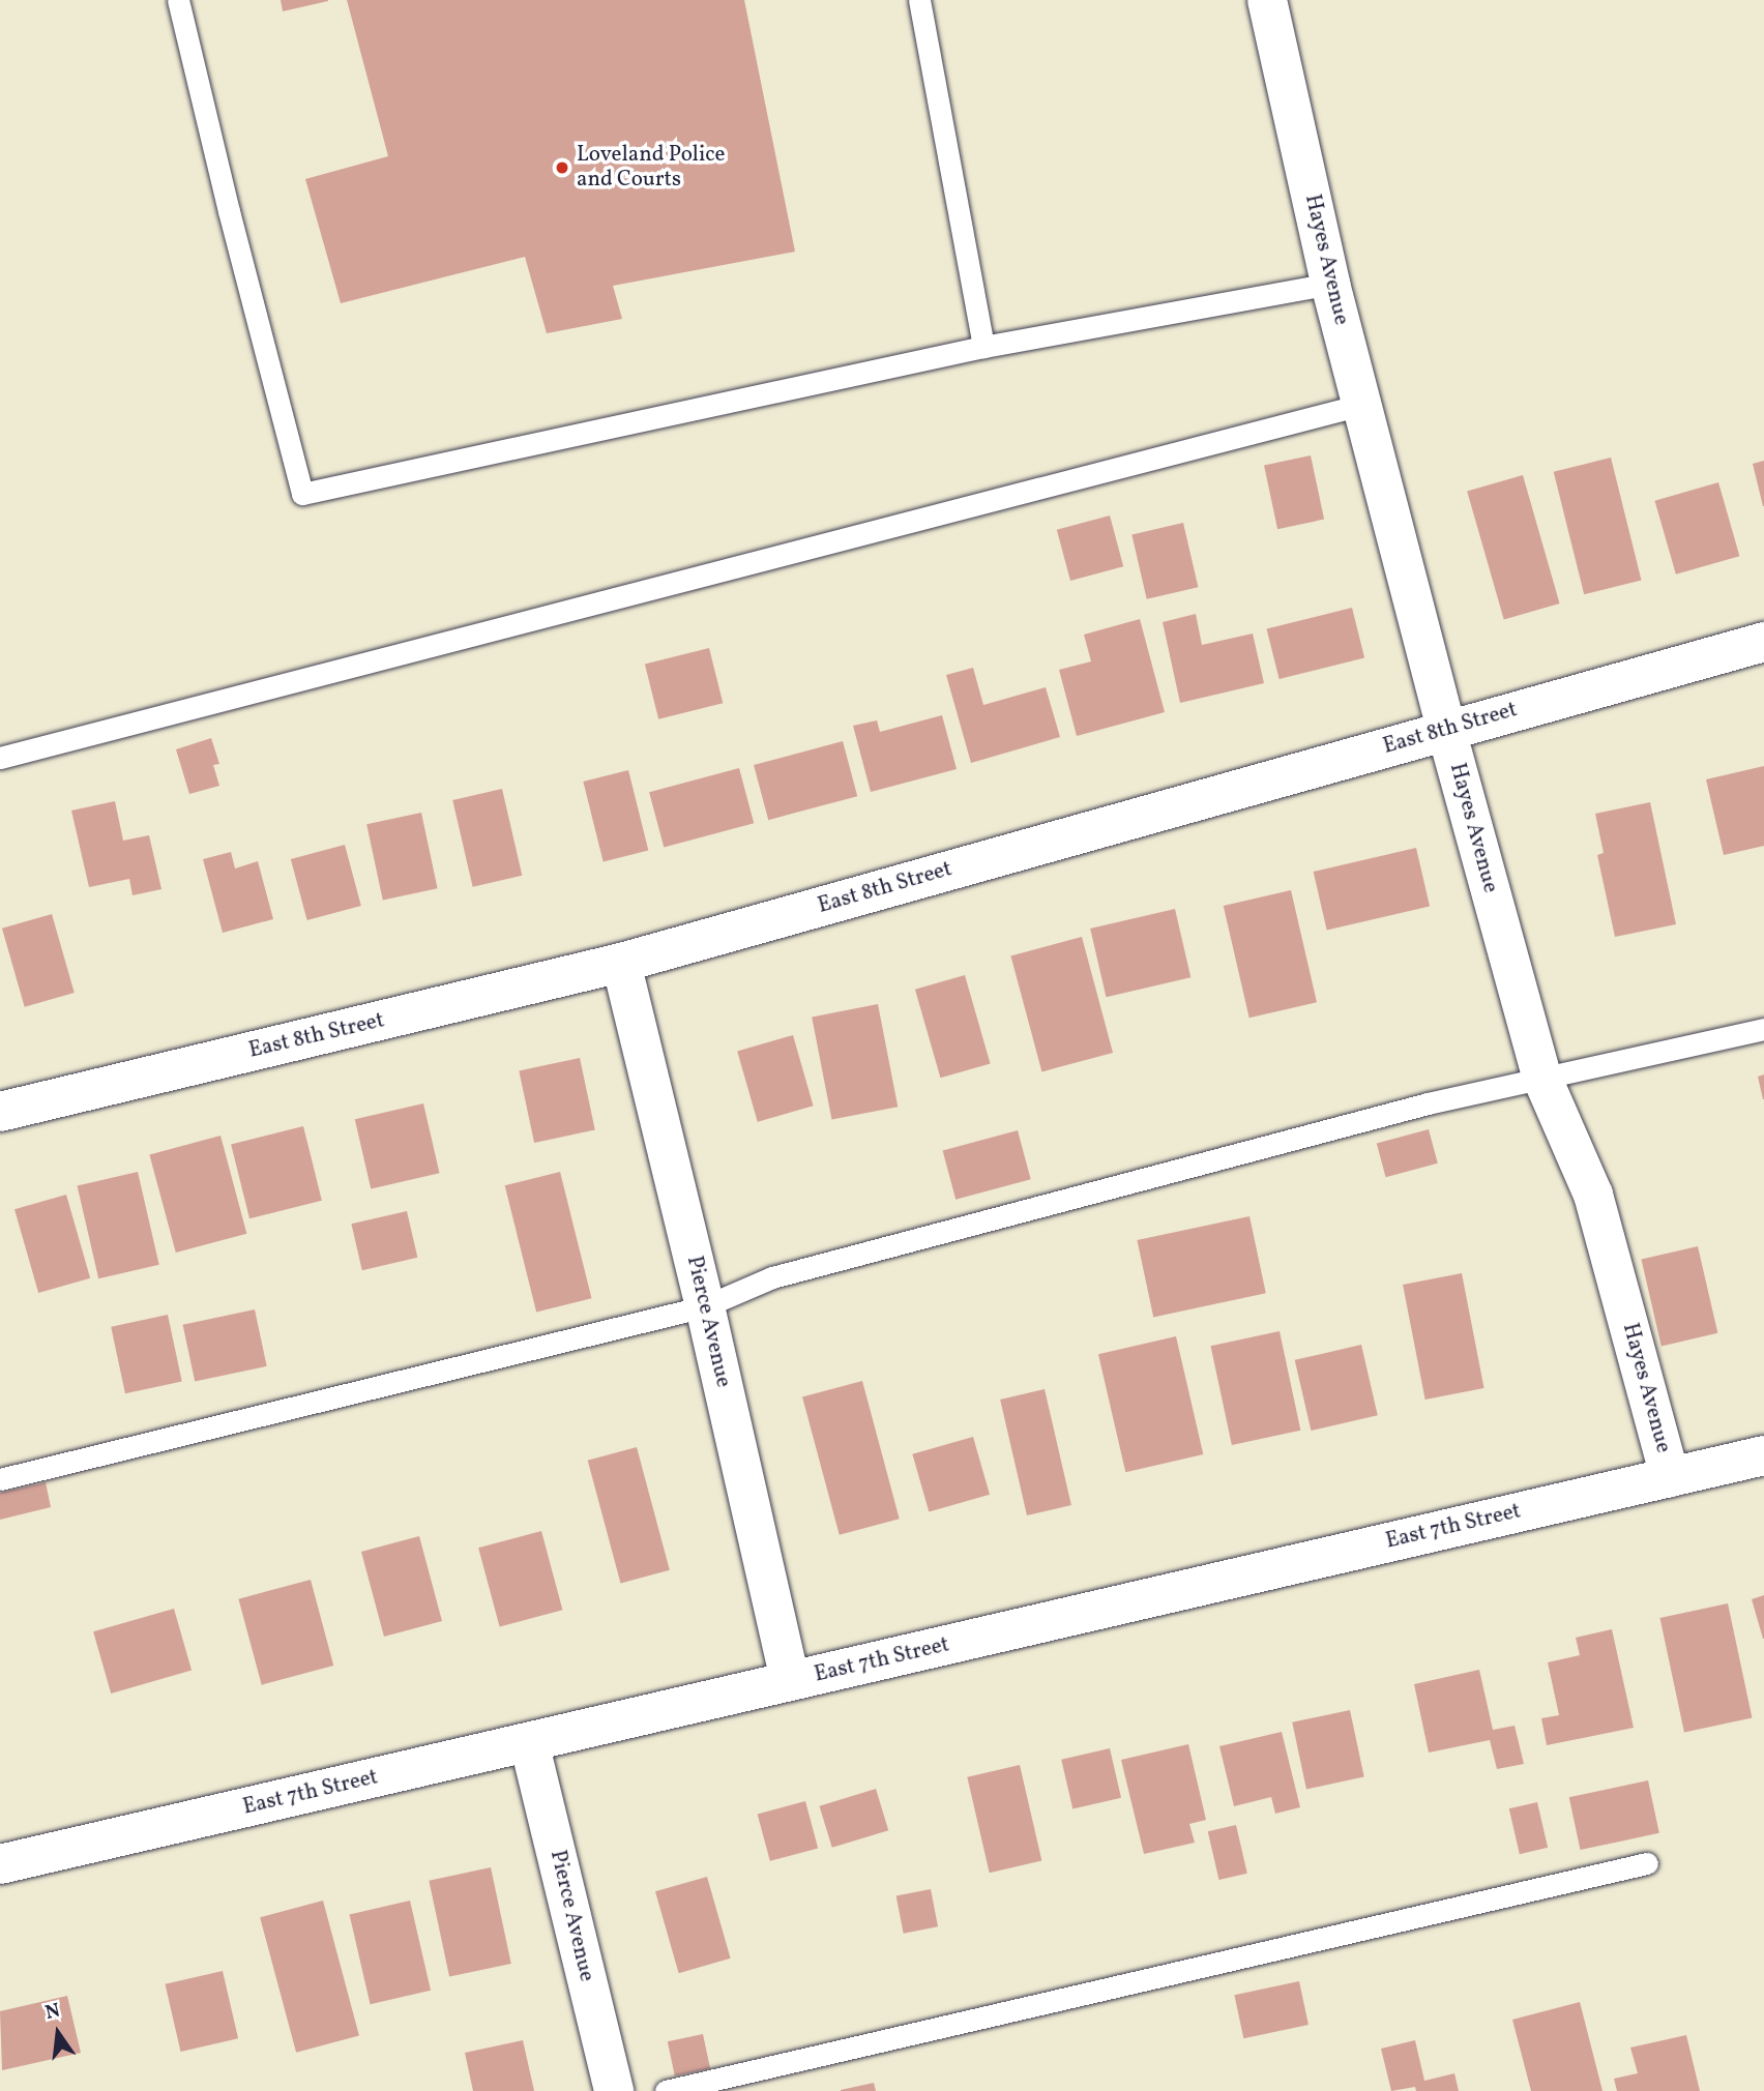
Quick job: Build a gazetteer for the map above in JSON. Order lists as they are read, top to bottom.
{
  "streets": {
    "street": [
      "Hayes Avenue",
      "East 8th Street",
      "Pierce Avenue",
      "East 7th Street"
    ]
  },
  "crossings": [
    ["Hayes Avenue", "East 8th Street"],
    ["Hayes Avenue", "East 7th Street"],
    ["East 8th Street", "Pierce Avenue"],
    ["Pierce Avenue", "East 7th Street"]
  ],
  "places": ["Loveland Police and Courts"],
  "north": "top"
}
